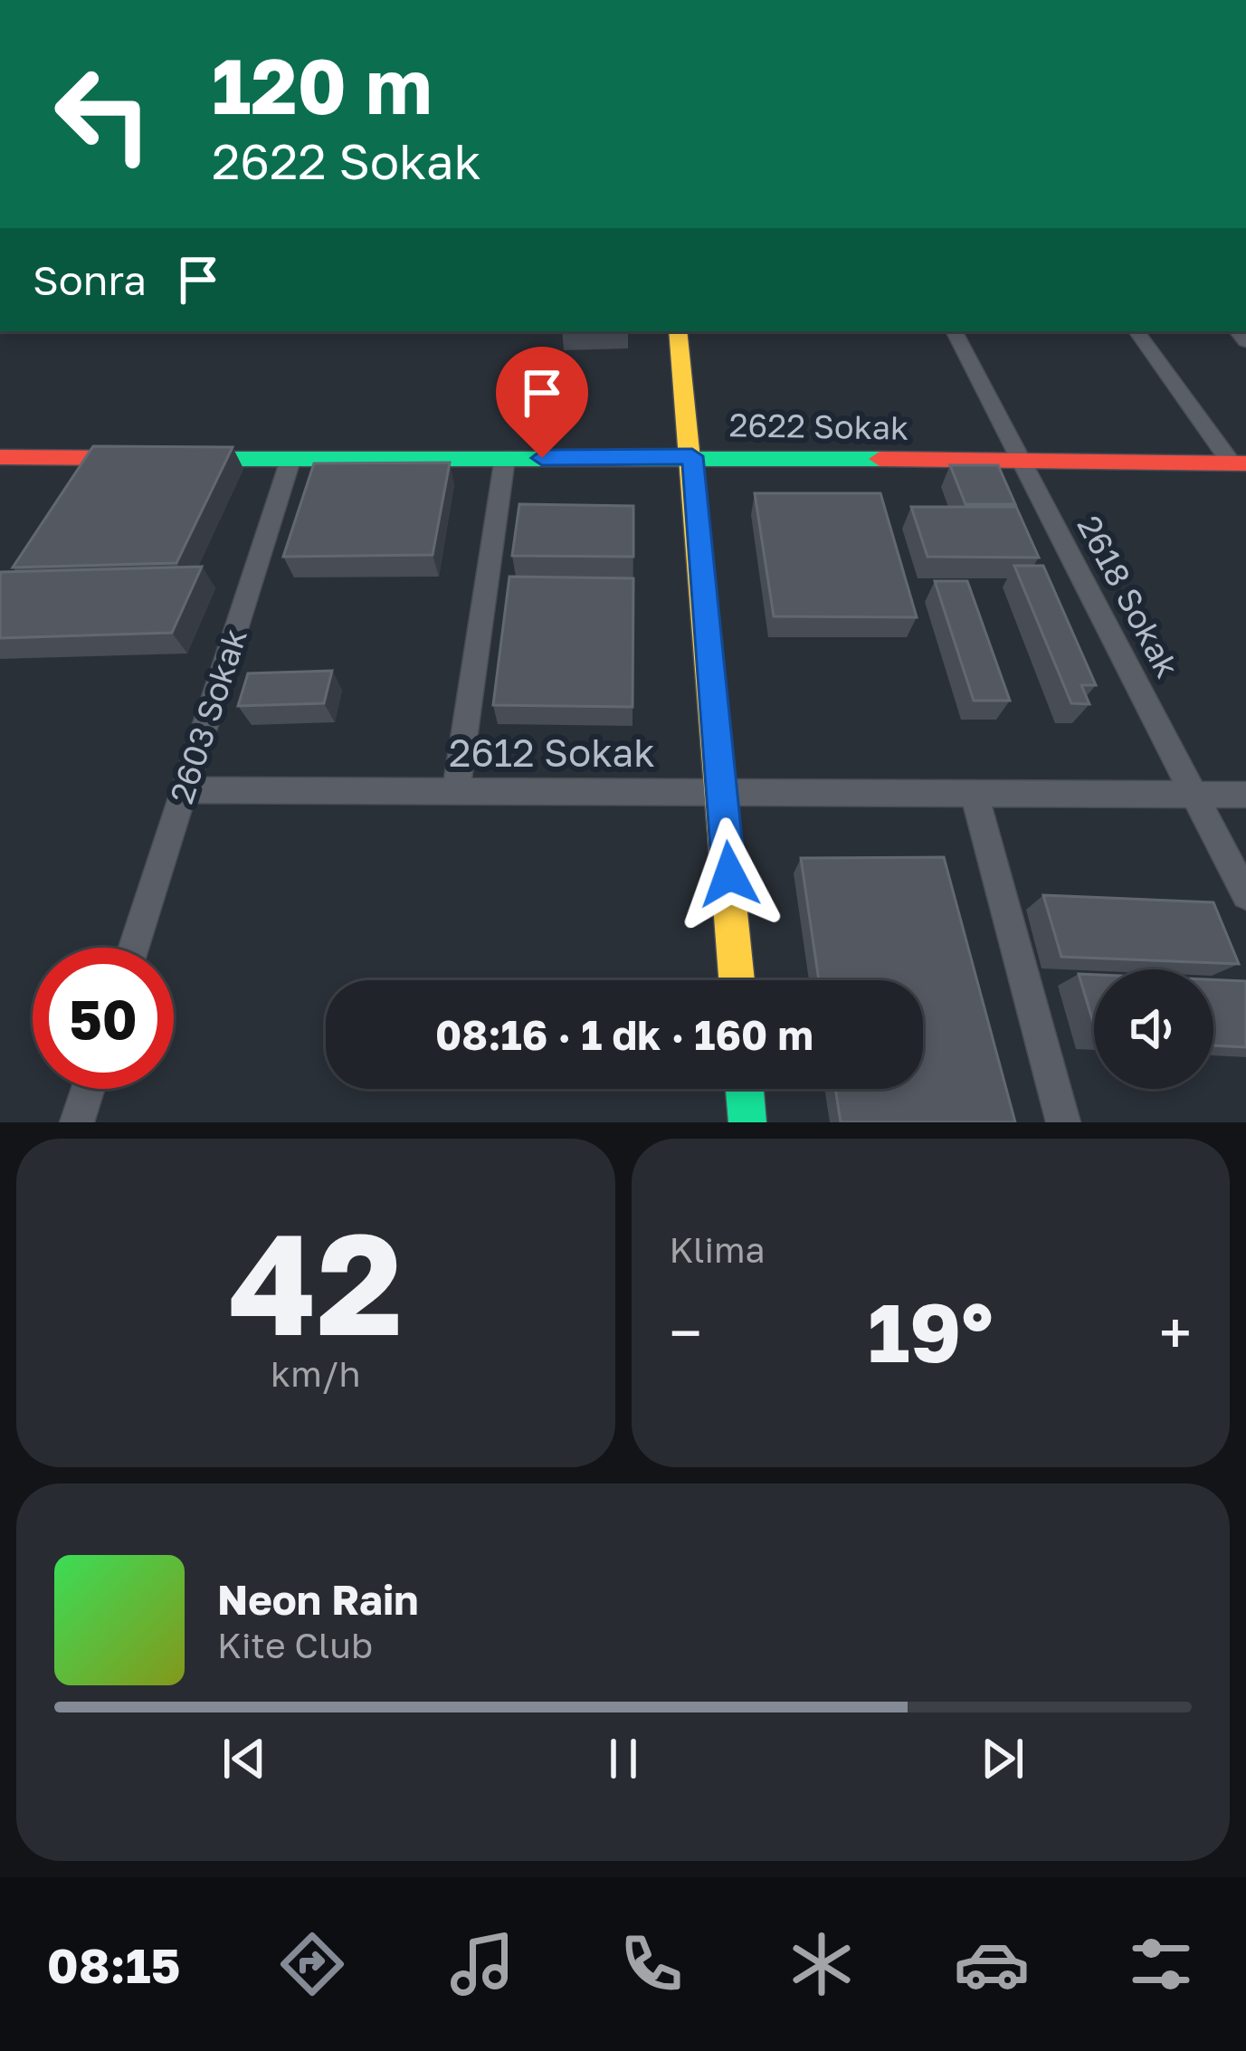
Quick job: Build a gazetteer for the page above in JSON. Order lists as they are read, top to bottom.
{
  "streets": {
    "street": [
      "2622 Sokak",
      "2618 Sokak",
      "2603 Sokak",
      "2612 Sokak"
    ]
  },
  "crossings": [
    ["2622 Sokak", "2618 Sokak"],
    ["2622 Sokak", "2603 Sokak"],
    ["2618 Sokak", "2612 Sokak"],
    ["2603 Sokak", "2612 Sokak"]
  ],
  "page": {
    "turn": ["120 m", "2622 Sokak"],
    "then": "Sonra",
    "limit": "50",
    "trip": "08:16 · 1 dk · 160 m",
    "tile": [
      ["42", "km/h"],
      "Klima"
    ],
    "heat": ["−", "19°", "+"],
    "song": ["Neon Rain", "Kite Club"],
    "tabs": "08:15"
  }
}
